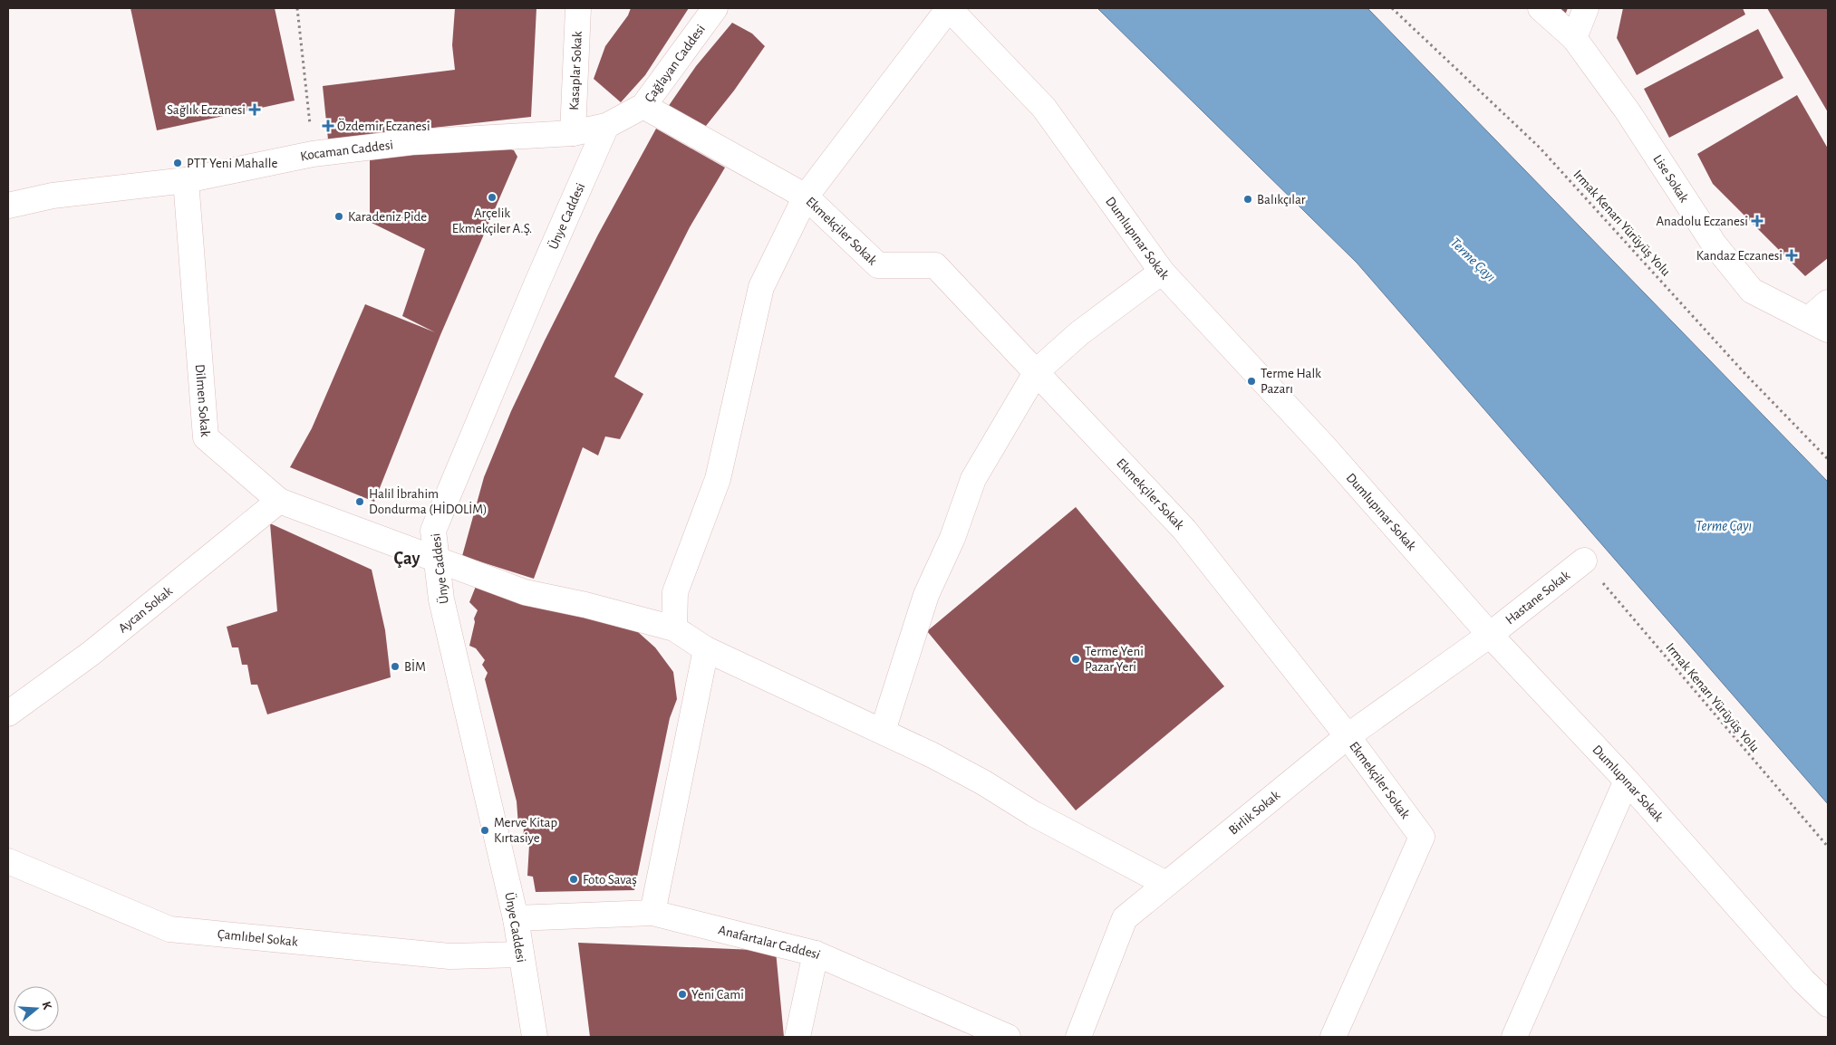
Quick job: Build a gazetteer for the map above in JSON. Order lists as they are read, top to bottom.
{
  "streets": {
    "street": [
      "Çağlayan Caddesi",
      "Kasaplar Sokak",
      "Kocaman Caddesi",
      "Lise Sokak",
      "Ünye Caddesi",
      "Ekmekçiler Sokak",
      "Dumlupınar Sokak",
      "Dilmen Sokak",
      "Hastane Sokak",
      "Aycan Sokak",
      "Birlik Sokak",
      "Çamlıbel Sokak",
      "Anafartalar Caddesi"
    ],
    "path": ["Irmak Kenarı Yürüyüş Yolu"]
  },
  "crossings": [
    ["Çağlayan Caddesi", "Kocaman Caddesi"],
    ["Çağlayan Caddesi", "Ünye Caddesi"],
    ["Çağlayan Caddesi", "Ekmekçiler Sokak"],
    ["Kasaplar Sokak", "Kocaman Caddesi"],
    ["Kocaman Caddesi", "Ünye Caddesi"],
    ["Kocaman Caddesi", "Dilmen Sokak"],
    ["Ünye Caddesi", "Dilmen Sokak"],
    ["Ünye Caddesi", "Çamlıbel Sokak"],
    ["Ünye Caddesi", "Anafartalar Caddesi"],
    ["Irmak Kenarı Yürüyüş Yolu", "Hastane Sokak"],
    ["Ekmekçiler Sokak", "Birlik Sokak"],
    ["Dumlupınar Sokak", "Hastane Sokak"],
    ["Dumlupınar Sokak", "Birlik Sokak"],
    ["Dilmen Sokak", "Aycan Sokak"],
    ["Dilmen Sokak", "Birlik Sokak"],
    ["Hastane Sokak", "Birlik Sokak"]
  ],
  "districts": ["Çay"],
  "water": ["Terme Çayı"],
  "places": {
    "health": [
      "Sağlık Eczanesi",
      "Özdemir Eczanesi",
      "Anadolu Eczanesi",
      "Kandaz Eczanesi"
    ],
    "other": [
      "PTT Yeni Mahalle",
      "Arçelik Ekmekçiler A.Ş.",
      "Balıkçılar",
      "Karadeniz Pide",
      "Terme Halk Pazarı",
      "Halil İbrahim Dondurma (HİDOLİM)",
      "Terme Yeni Pazar Yeri",
      "BİM",
      "Merve Kitap Kırtasiye",
      "Foto Savaş",
      "Yeni Cami"
    ]
  },
  "north": "right"
}
